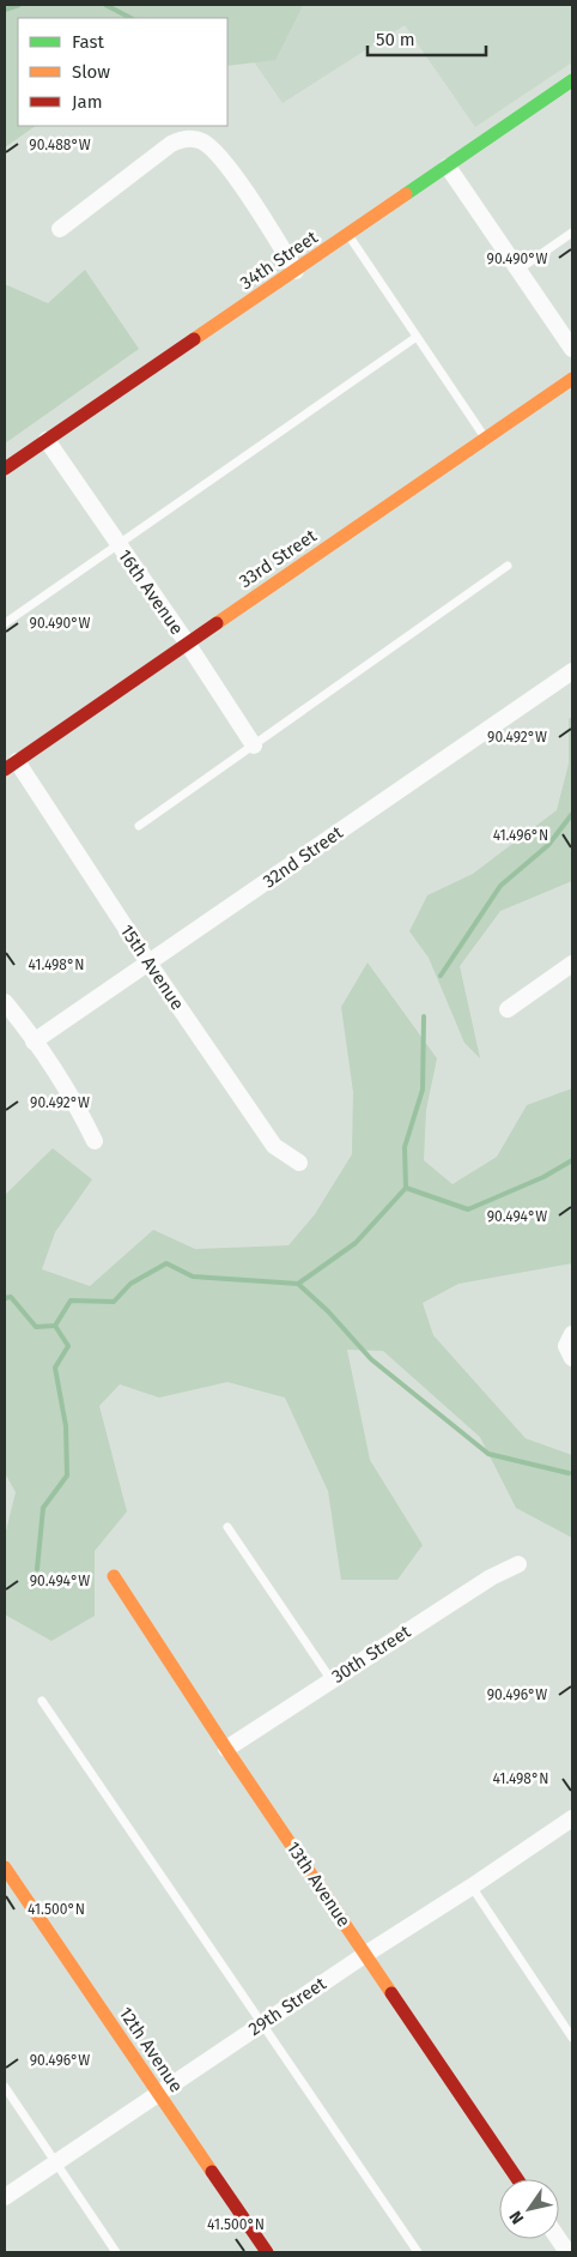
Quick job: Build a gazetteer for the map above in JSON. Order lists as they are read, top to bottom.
{
  "streets": {
    "street": [
      "34th Street",
      "33rd Street",
      "16th Avenue",
      "32nd Street",
      "15th Avenue",
      "30th Street",
      "13th Avenue",
      "29th Street",
      "12th Avenue"
    ]
  },
  "crossings": [
    ["34th Street", "16th Avenue"],
    ["33rd Street", "16th Avenue"],
    ["33rd Street", "15th Avenue"],
    ["32nd Street", "15th Avenue"],
    ["30th Street", "13th Avenue"],
    ["13th Avenue", "29th Street"],
    ["29th Street", "12th Avenue"]
  ],
  "legend": ["Fast", "Slow", "Jam"],
  "scale_bar": "50 m",
  "north": "bottom left",
  "coordinates": [
    "90.488°W",
    "90.490°W",
    "90.492°W",
    "41.496°N",
    "41.498°N",
    "90.494°W",
    "90.496°W",
    "41.500°N"
  ]
}
